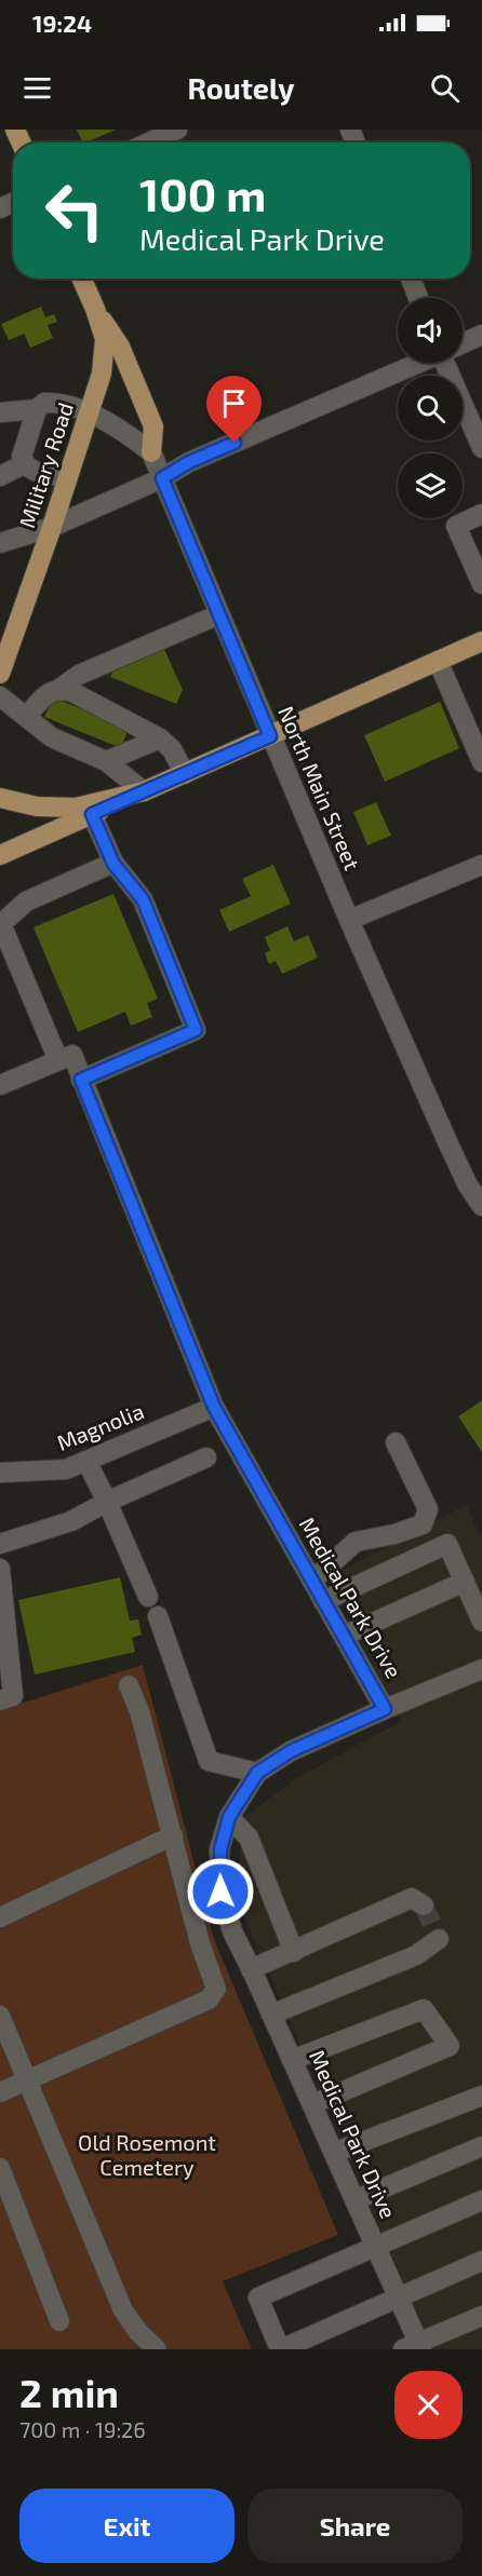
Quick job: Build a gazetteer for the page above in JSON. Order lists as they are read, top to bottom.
{
  "streets": {
    "main road": ["Military Road"],
    "street": ["North Main Street", "Magnolia", "Medical Park Drive"]
  },
  "crossings": [
    ["Military Road", "North Main Street"],
    ["Magnolia", "Medical Park Drive"]
  ],
  "parks": ["Old Rosemont Cemetery"],
  "page": {
    "status": "19:24",
    "header": "Routely",
    "turn": ["100 m", "Medical Park Drive"],
    "heading": ["2 min", "700 m · 19:26"],
    "buttons": ["Exit", "Share"]
  }
}
